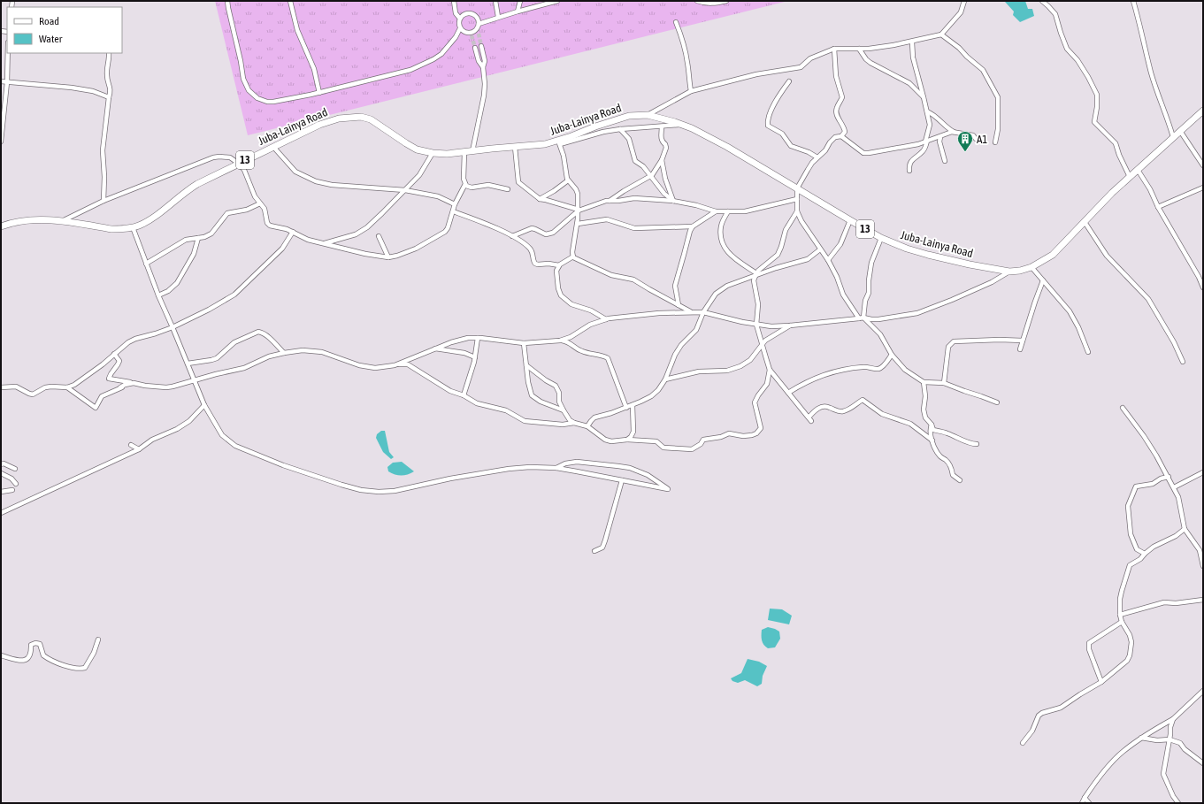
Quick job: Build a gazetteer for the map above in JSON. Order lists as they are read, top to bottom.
{
  "streets": {
    "main road": ["Juba-Lainya Road", "13"]
  },
  "places": {
    "building": ["A1"]
  },
  "legend": ["Road", "Water"]
}
